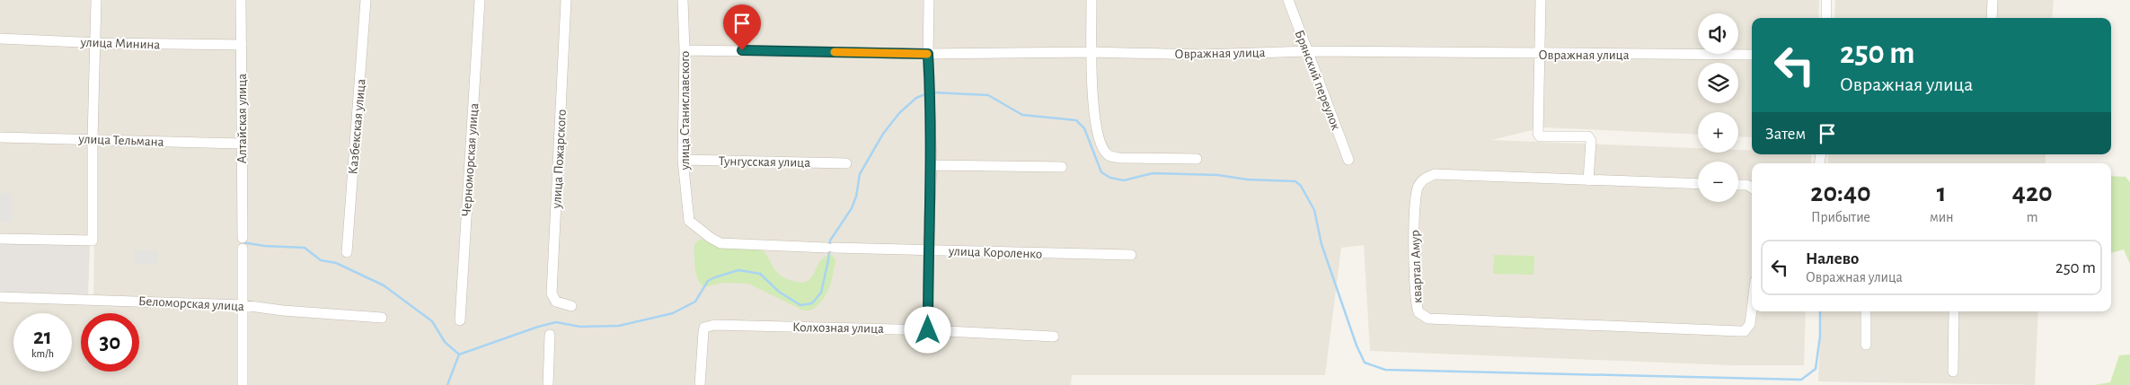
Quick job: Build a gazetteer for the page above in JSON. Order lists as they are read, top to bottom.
{
  "streets": {
    "street": [
      "улица Минина",
      "Овражная улица",
      "Брянский переулок",
      "улица Станиславского",
      "Алтайская улица",
      "Казбекская улица",
      "улица Тельмана",
      "улица Пожарского",
      "Черноморская улица",
      "Тунгусская улица",
      "улица Короленко",
      "квартал Амур",
      "Беломорская улица",
      "Колхозная улица"
    ]
  },
  "crossings": [
    ["улица Минина", "Алтайская улица"],
    ["Овражная улица", "Брянский переулок"],
    ["Овражная улица", "улица Станиславского"],
    ["улица Станиславского", "Тунгусская улица"],
    ["улица Станиславского", "улица Короленко"],
    ["Алтайская улица", "улица Тельмана"],
    ["Алтайская улица", "Беломорская улица"]
  ],
  "page": {
    "map_buttons": ["+", "−"],
    "turn": ["250 m", "Овражная улица"],
    "then": "Затем",
    "eta": [
      "20:40",
      "Прибытие",
      "1",
      "мин",
      "420",
      "m"
    ],
    "list": [
      {
        "name": "Налево",
        "note": "Овражная улица",
        "value": "250 m"
      }
    ],
    "speed": "21 km/h",
    "limit": "30"
  }
}
